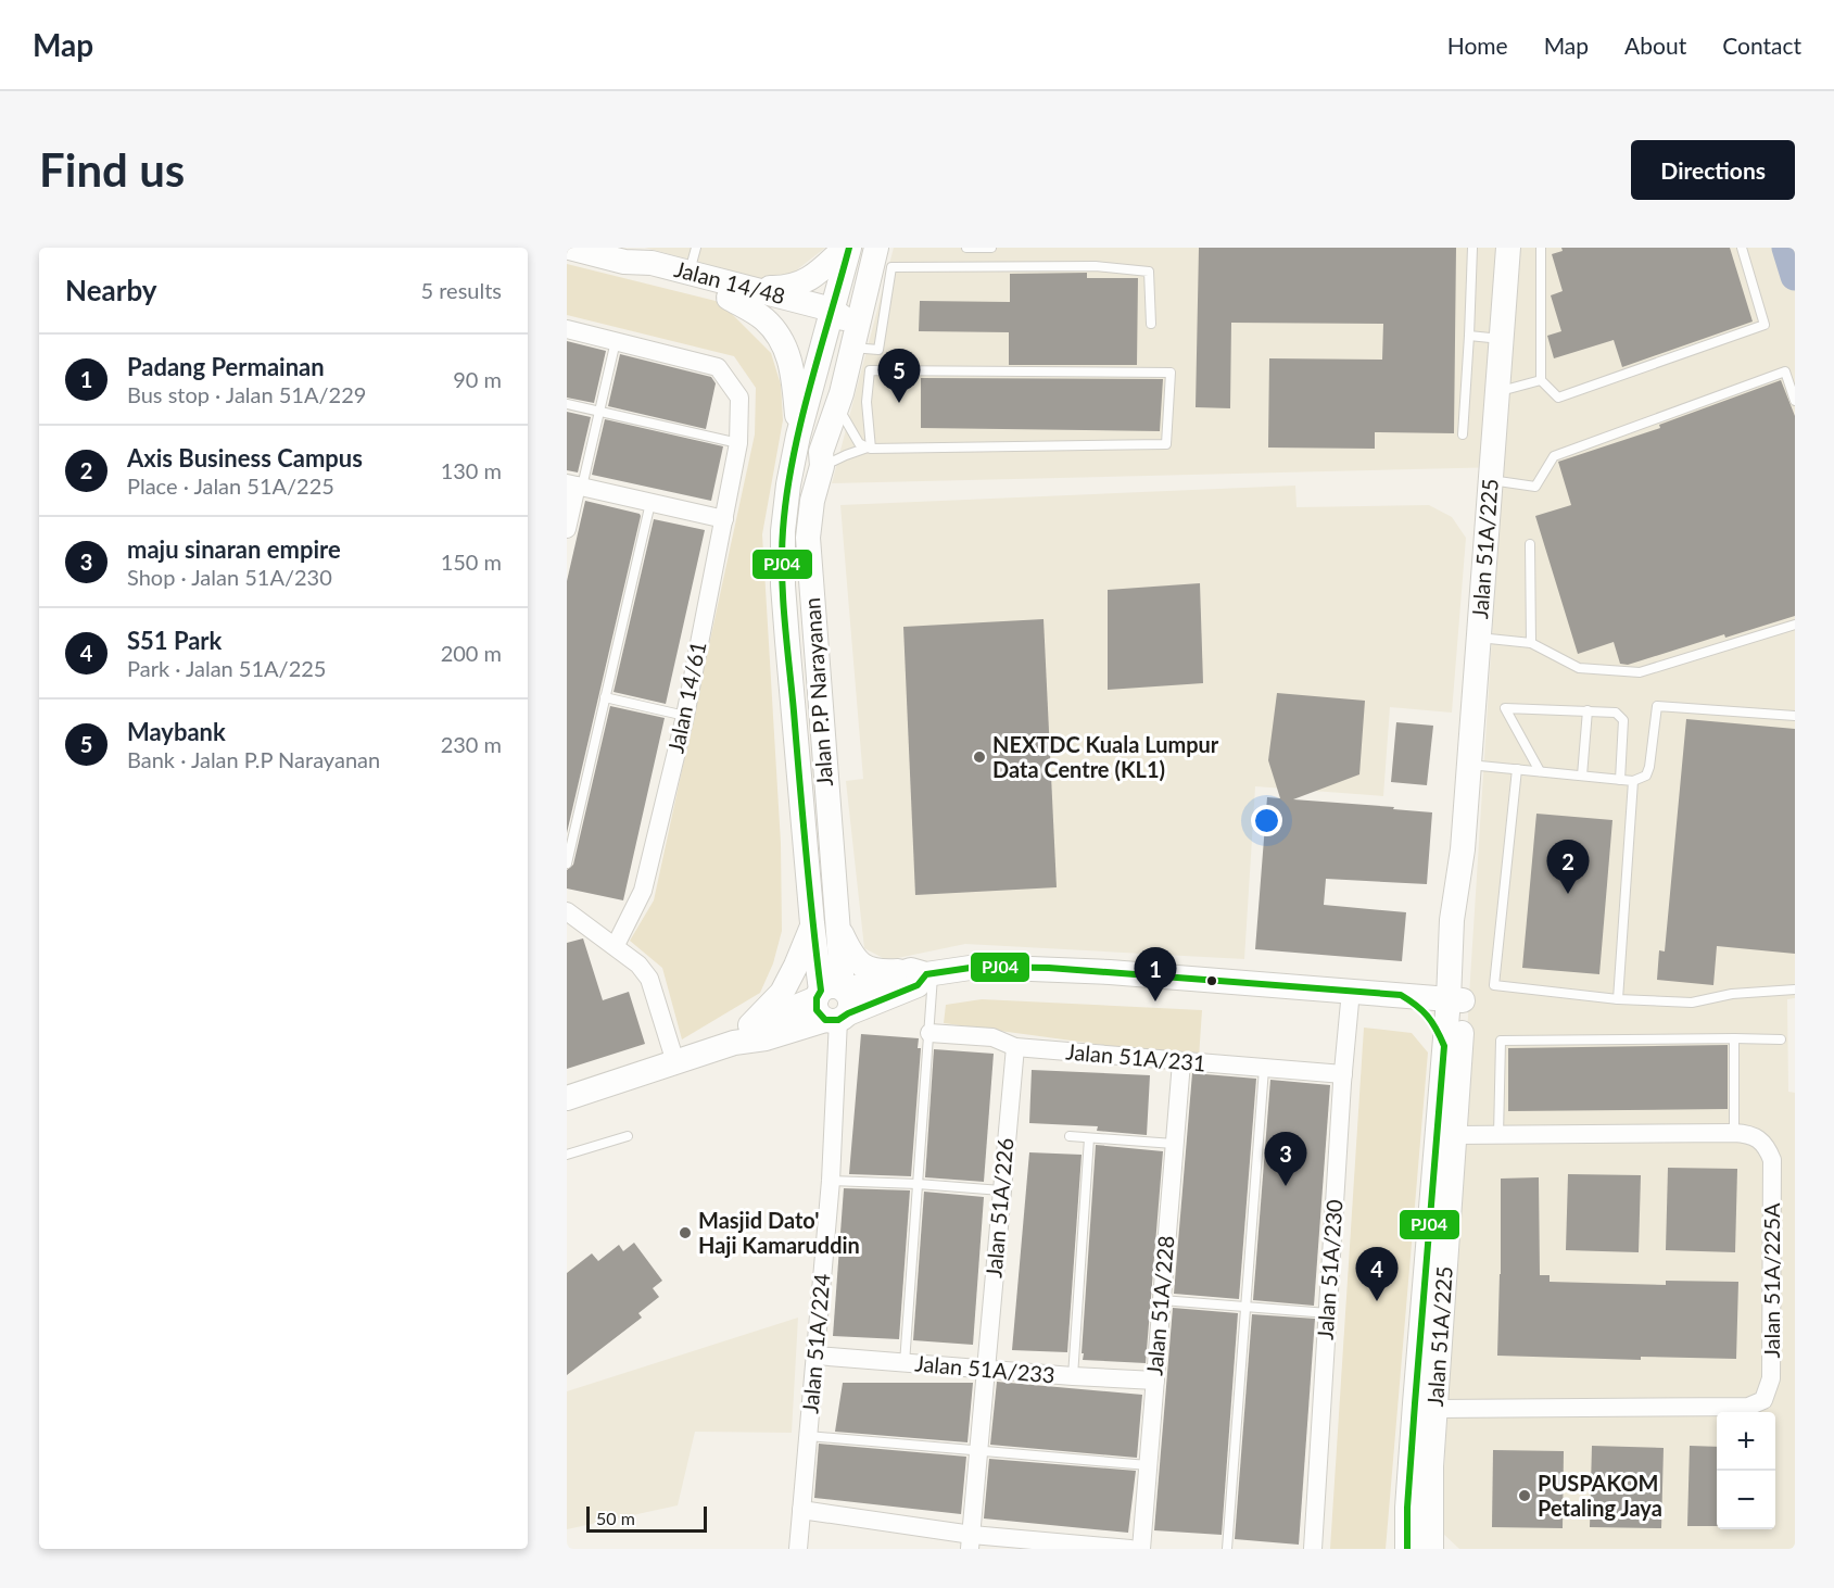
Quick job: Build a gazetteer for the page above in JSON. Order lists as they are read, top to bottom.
{
  "streets": {
    "street": [
      "Jalan 14/48",
      "Jalan 51A/225",
      "Jalan P.P Narayanan",
      "Jalan 14/61",
      "Jalan 51A/231",
      "Jalan 51A/226",
      "Jalan 51A/230",
      "Jalan 51A/225A",
      "Jalan 51A/228",
      "Jalan 51A/224",
      "Jalan 51A/233"
    ]
  },
  "crossings": [
    ["Jalan 14/48", "Jalan P.P Narayanan"],
    ["Jalan 51A/225", "Jalan 51A/225A"],
    ["Jalan P.P Narayanan", "Jalan 51A/224"],
    ["Jalan 51A/231", "Jalan 51A/226"],
    ["Jalan 51A/231", "Jalan 51A/230"],
    ["Jalan 51A/231", "Jalan 51A/228"],
    ["Jalan 51A/226", "Jalan 51A/233"],
    ["Jalan 51A/228", "Jalan 51A/233"],
    ["Jalan 51A/224", "Jalan 51A/233"]
  ],
  "places": ["NEXTDC Kuala Lumpur Data Centre (KL1)", "Masjid Dato' Haji Kamaruddin", "PUSPAKOM Petaling Jaya"],
  "lines": ["transit line PJ04"],
  "scale_bar": "50 m",
  "page": {
    "header": "Map",
    "nav": [
      "Home",
      "Map",
      "About",
      "Contact"
    ],
    "buttons": "Directions",
    "title": "Find us",
    "heading": ["Nearby", "5 results"],
    "list": [
      {
        "mark": "1",
        "name": "Padang Permainan",
        "note": "Bus stop · Jalan 51A/229",
        "value": "90 m"
      },
      {
        "mark": "2",
        "name": "Axis Business Campus",
        "note": "Place · Jalan 51A/225",
        "value": "130 m"
      },
      {
        "mark": "3",
        "name": "maju sinaran empire",
        "note": "Shop · Jalan 51A/230",
        "value": "150 m"
      },
      {
        "mark": "4",
        "name": "S51 Park",
        "note": "Park · Jalan 51A/225",
        "value": "200 m"
      },
      {
        "mark": "5",
        "name": "Maybank",
        "note": "Bank · Jalan P.P Narayanan",
        "value": "230 m"
      }
    ],
    "pins": [
      "5",
      "2",
      "1",
      "3",
      "4"
    ],
    "map_buttons": ["+", "−"],
    "scale": "50 m"
  }
}
